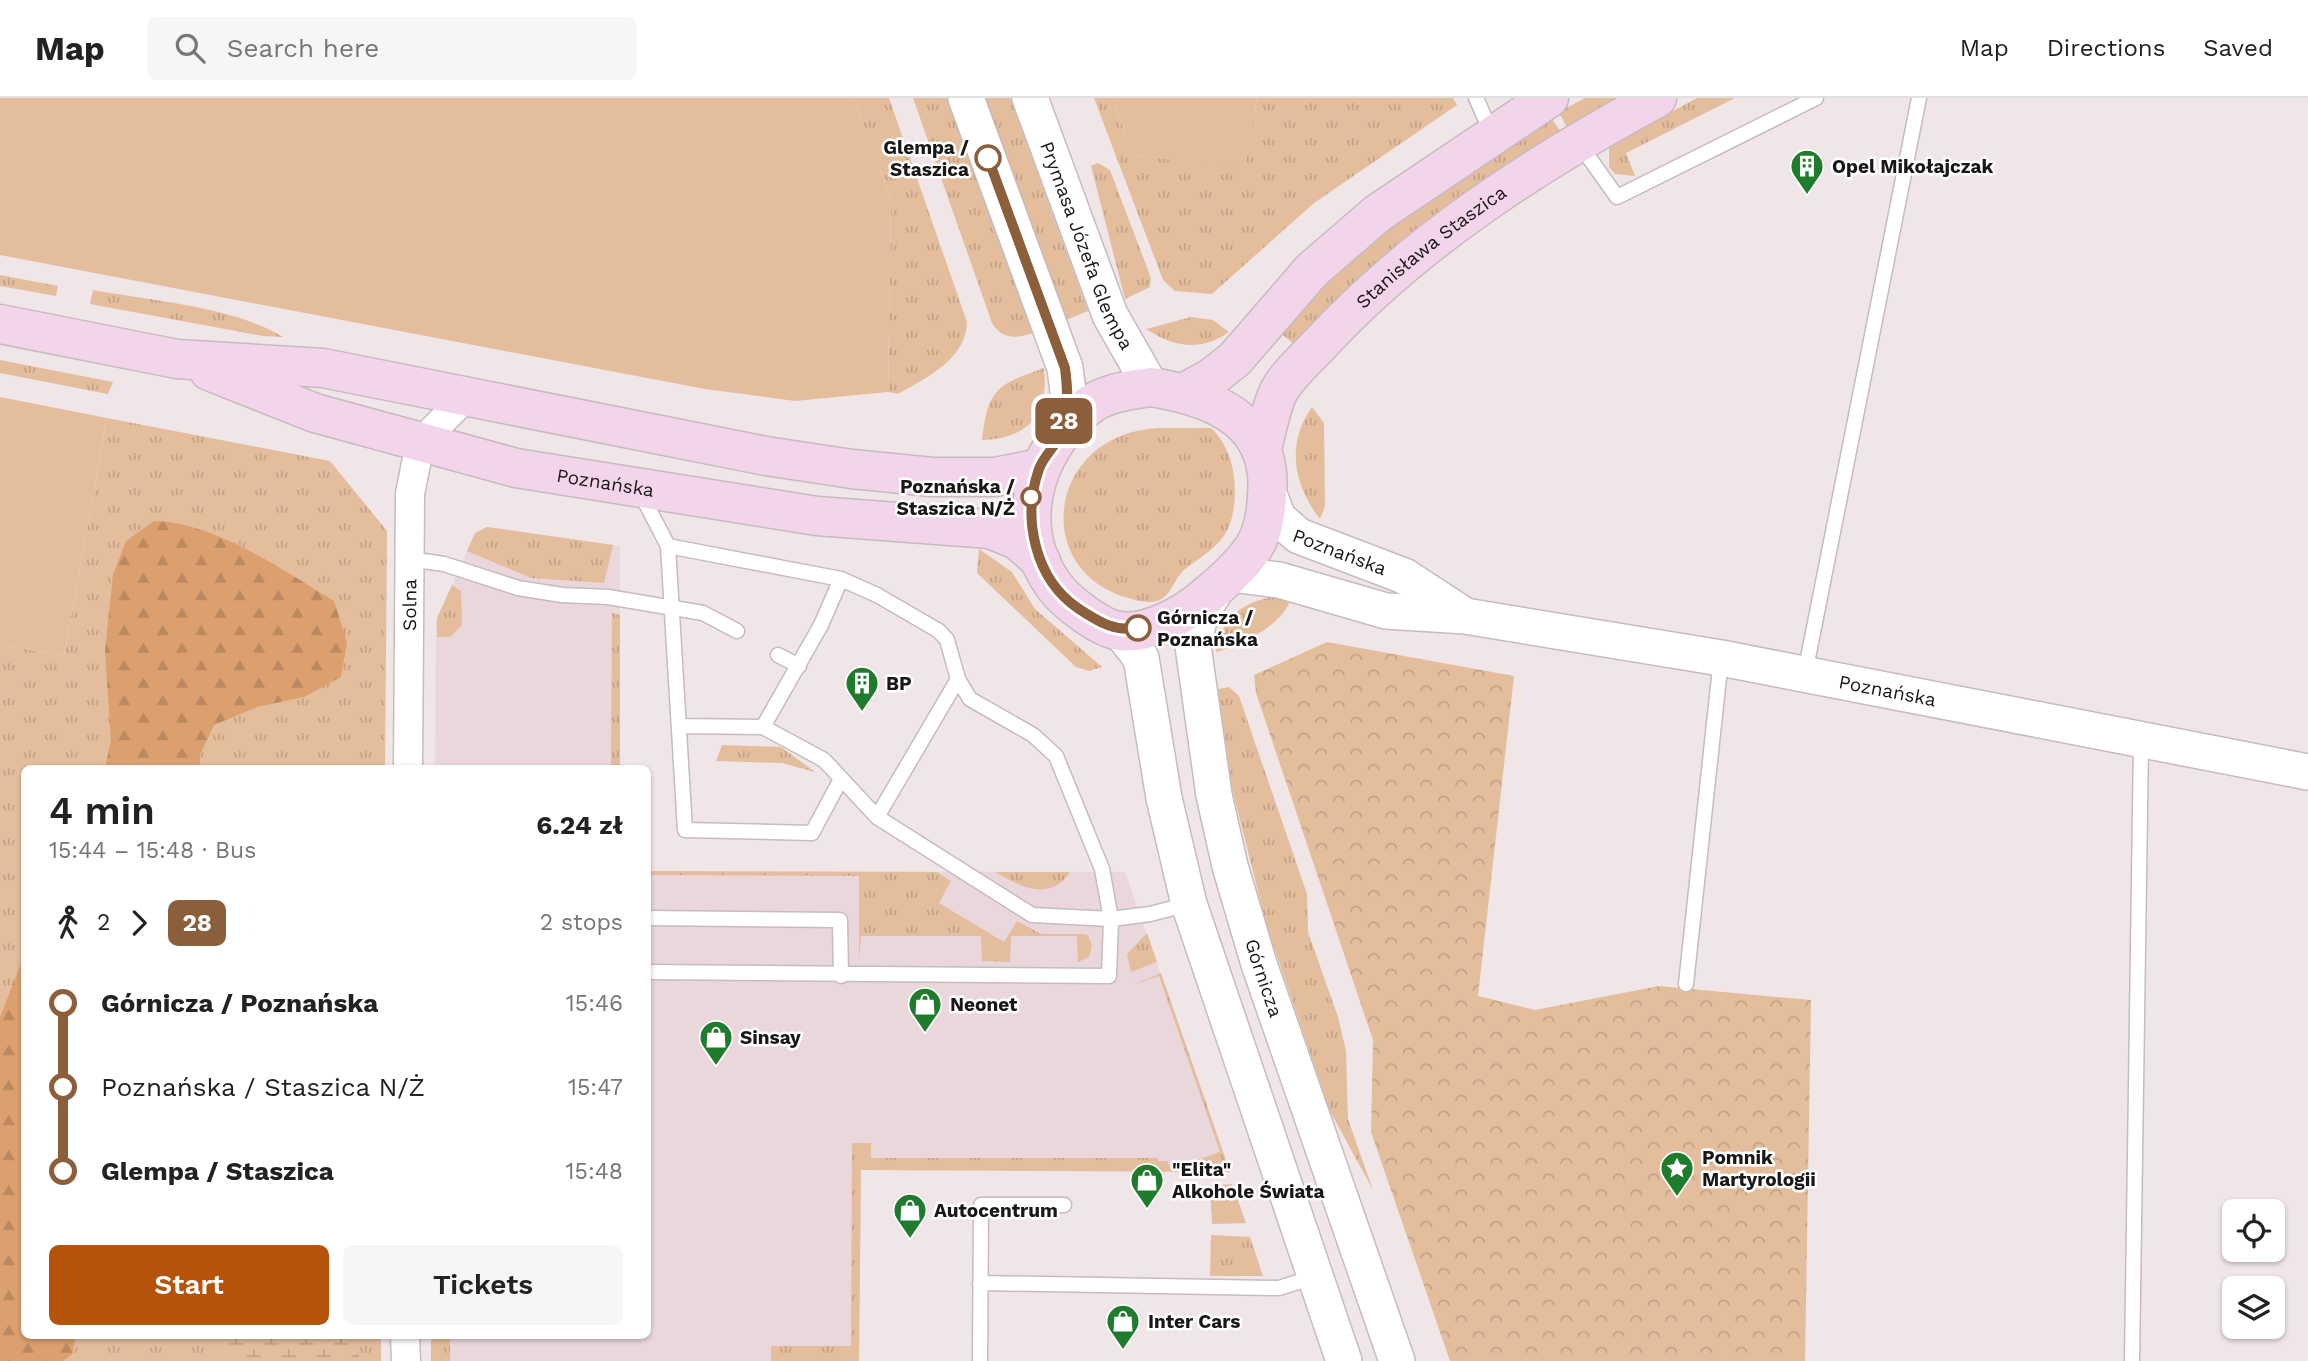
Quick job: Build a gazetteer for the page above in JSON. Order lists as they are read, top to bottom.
{
  "streets": {
    "main road": ["Stanisława Staszica", "Poznańska"],
    "street": ["Prymasa Józefa Glempa", "Solna", "Górnicza"]
  },
  "crossings": [
    ["Prymasa Józefa Glempa", "Stanisława Staszica"],
    ["Prymasa Józefa Glempa", "Poznańska"],
    ["Prymasa Józefa Glempa", "Górnicza"],
    ["Stanisława Staszica", "Poznańska"],
    ["Stanisława Staszica", "Górnicza"],
    ["Poznańska", "Solna"],
    ["Poznańska", "Górnicza"]
  ],
  "places": {
    "other": ["Glempa / Staszica", "Poznańska / Staszica N/Ż", "Górnicza / Poznańska"],
    "building": ["Opel Mikołajczak", "BP"],
    "shop": [
      "Neonet",
      "Sinsay",
      "\"Elita\" Alkohole Świata",
      "Autocentrum",
      "Inter Cars"
    ],
    "place": ["Pomnik Martyrologii"]
  },
  "lines": ["bus line 28"],
  "page": {
    "header": "Map",
    "search": "Search here",
    "nav": ["Map", "Directions", "Saved"],
    "on_map": "28",
    "heading": ["4 min", "15:44 – 15:48 · Bus", "6.24 zł"],
    "legs": ["2", "28", "2 stops"],
    "list": [
      {
        "name": "Górnicza / Poznańska",
        "value": "15:46"
      },
      {
        "name": "Poznańska / Staszica N/Ż",
        "value": "15:47"
      },
      {
        "name": "Glempa / Staszica",
        "value": "15:48"
      }
    ],
    "buttons": ["Start", "Tickets"]
  }
}
